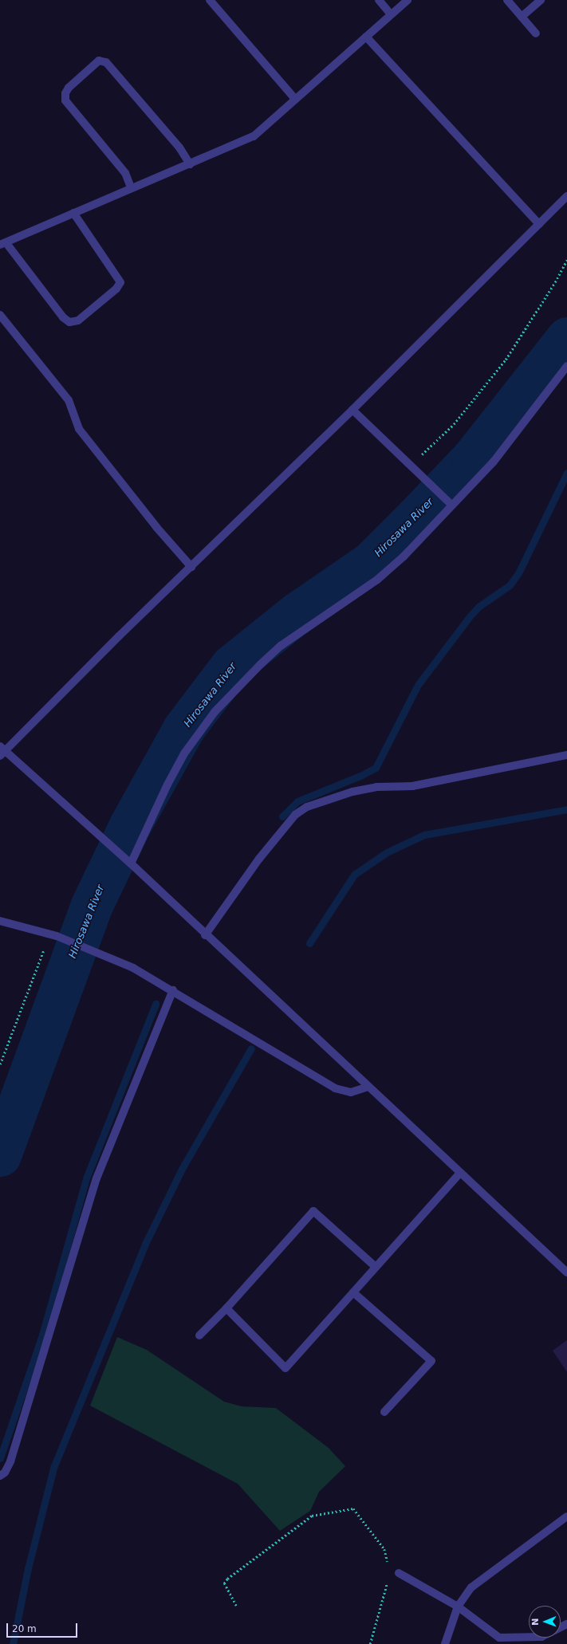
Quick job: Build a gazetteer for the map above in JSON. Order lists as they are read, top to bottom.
{
  "water": ["Hirosawa River"],
  "scale_bar": "20 m",
  "north": "left"
}
